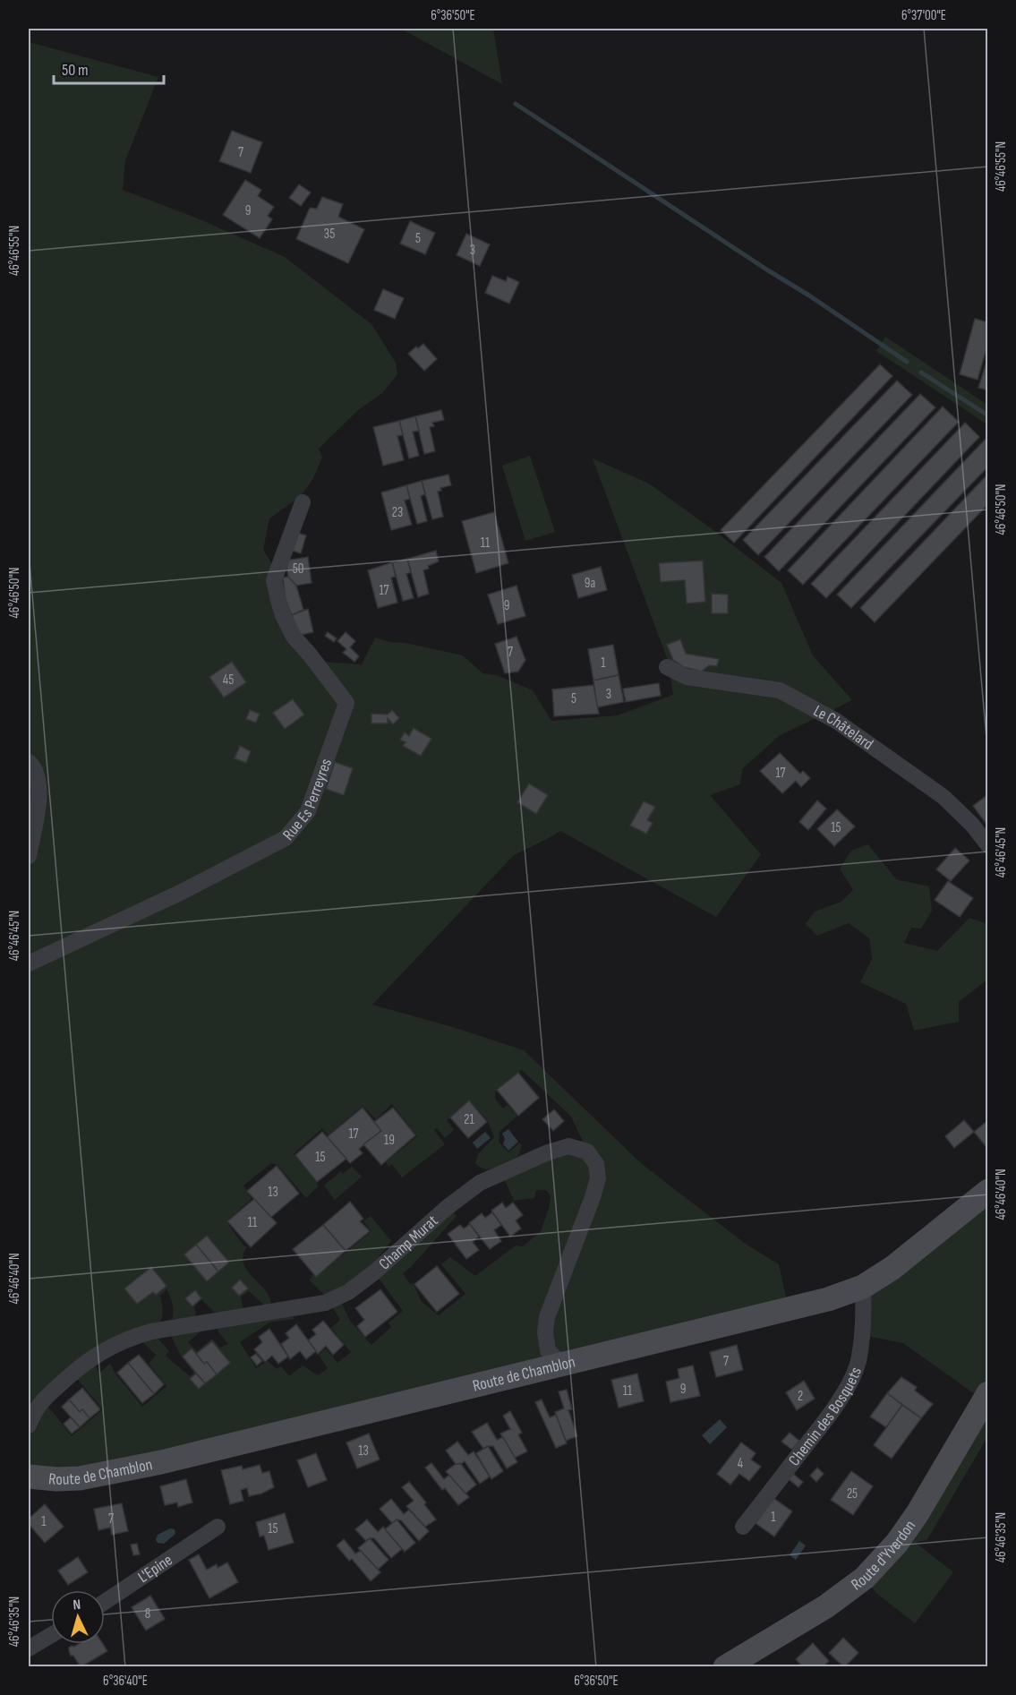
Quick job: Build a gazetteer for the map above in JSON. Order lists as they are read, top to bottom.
{
  "streets": {
    "street": [
      "Le Châtelard",
      "Rue Es Perreyres",
      "Champ Murat",
      "Route de Chamblon",
      "Chemin des Bosquets",
      "Route d'Yverdon",
      "L'Epine"
    ]
  },
  "crossings": [
    ["Champ Murat", "Route de Chamblon"],
    ["Route de Chamblon", "Chemin des Bosquets"]
  ],
  "house_numbers": [
    "7",
    "9",
    "35",
    "5",
    "3",
    "23",
    "11",
    "50",
    "9a",
    "17",
    "9",
    "7",
    "1",
    "45",
    "3",
    "5",
    "17",
    "15",
    "21",
    "17",
    "19",
    "15",
    "13",
    "11",
    "7",
    "9",
    "11",
    "2",
    "13",
    "4",
    "25",
    "1",
    "7",
    "1",
    "15",
    "8"
  ],
  "scale_bar": "50 m",
  "north": "top",
  "coordinates": [
    "6°36'50\"E",
    "6°37'00\"E",
    "46°46'55\"N",
    "46°46'50\"N",
    "46°46'45\"N",
    "46°46'40\"N",
    "46°46'35\"N",
    "6°36'40\"E"
  ]
}
